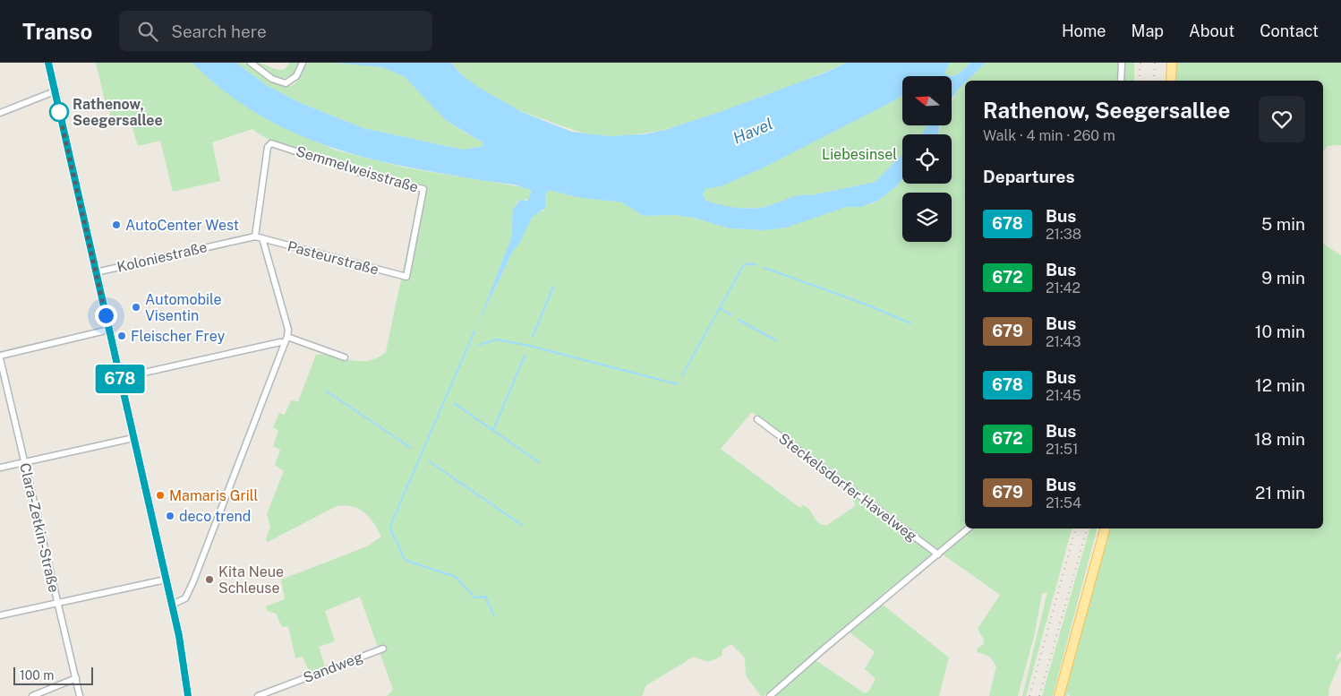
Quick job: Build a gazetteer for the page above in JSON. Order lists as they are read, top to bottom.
{
  "streets": {
    "street": [
      "Semmelweisstraße",
      "Koloniestraße",
      "Pasteurstraße",
      "Steckelsdorfer Havelweg",
      "Clara-Zetkin-Straße",
      "Sandweg"
    ]
  },
  "crossings": [
    ["Semmelweisstraße", "Koloniestraße"],
    ["Semmelweisstraße", "Pasteurstraße"]
  ],
  "water": ["Havel"],
  "parks": ["Liebesinsel"],
  "places": [
    "Rathenow, Seegersallee",
    "AutoCenter West",
    "Automobile Visentin",
    "Fleischer Frey",
    "Mamaris Grill",
    "deco trend",
    "Kita Neue Schleuse"
  ],
  "lines": ["bus line 678"],
  "scale_bar": "100 m",
  "north": "left",
  "page": {
    "header": "Transo",
    "search": "Search here",
    "nav": [
      "Home",
      "Map",
      "About",
      "Contact"
    ],
    "on_map": "678",
    "heading": [
      ["Rathenow, Seegersallee", "Walk · 4 min · 260 m"],
      "Departures"
    ],
    "list": [
      {
        "mark": "678",
        "name": "Bus",
        "note": "21:38",
        "value": "5 min"
      },
      {
        "mark": "672",
        "name": "Bus",
        "note": "21:42",
        "value": "9 min"
      },
      {
        "mark": "679",
        "name": "Bus",
        "note": "21:43",
        "value": "10 min"
      },
      {
        "mark": "678",
        "name": "Bus",
        "note": "21:45",
        "value": "12 min"
      },
      {
        "mark": "672",
        "name": "Bus",
        "note": "21:51",
        "value": "18 min"
      },
      {
        "mark": "679",
        "name": "Bus",
        "note": "21:54",
        "value": "21 min"
      }
    ],
    "scale": "100 m"
  }
}
